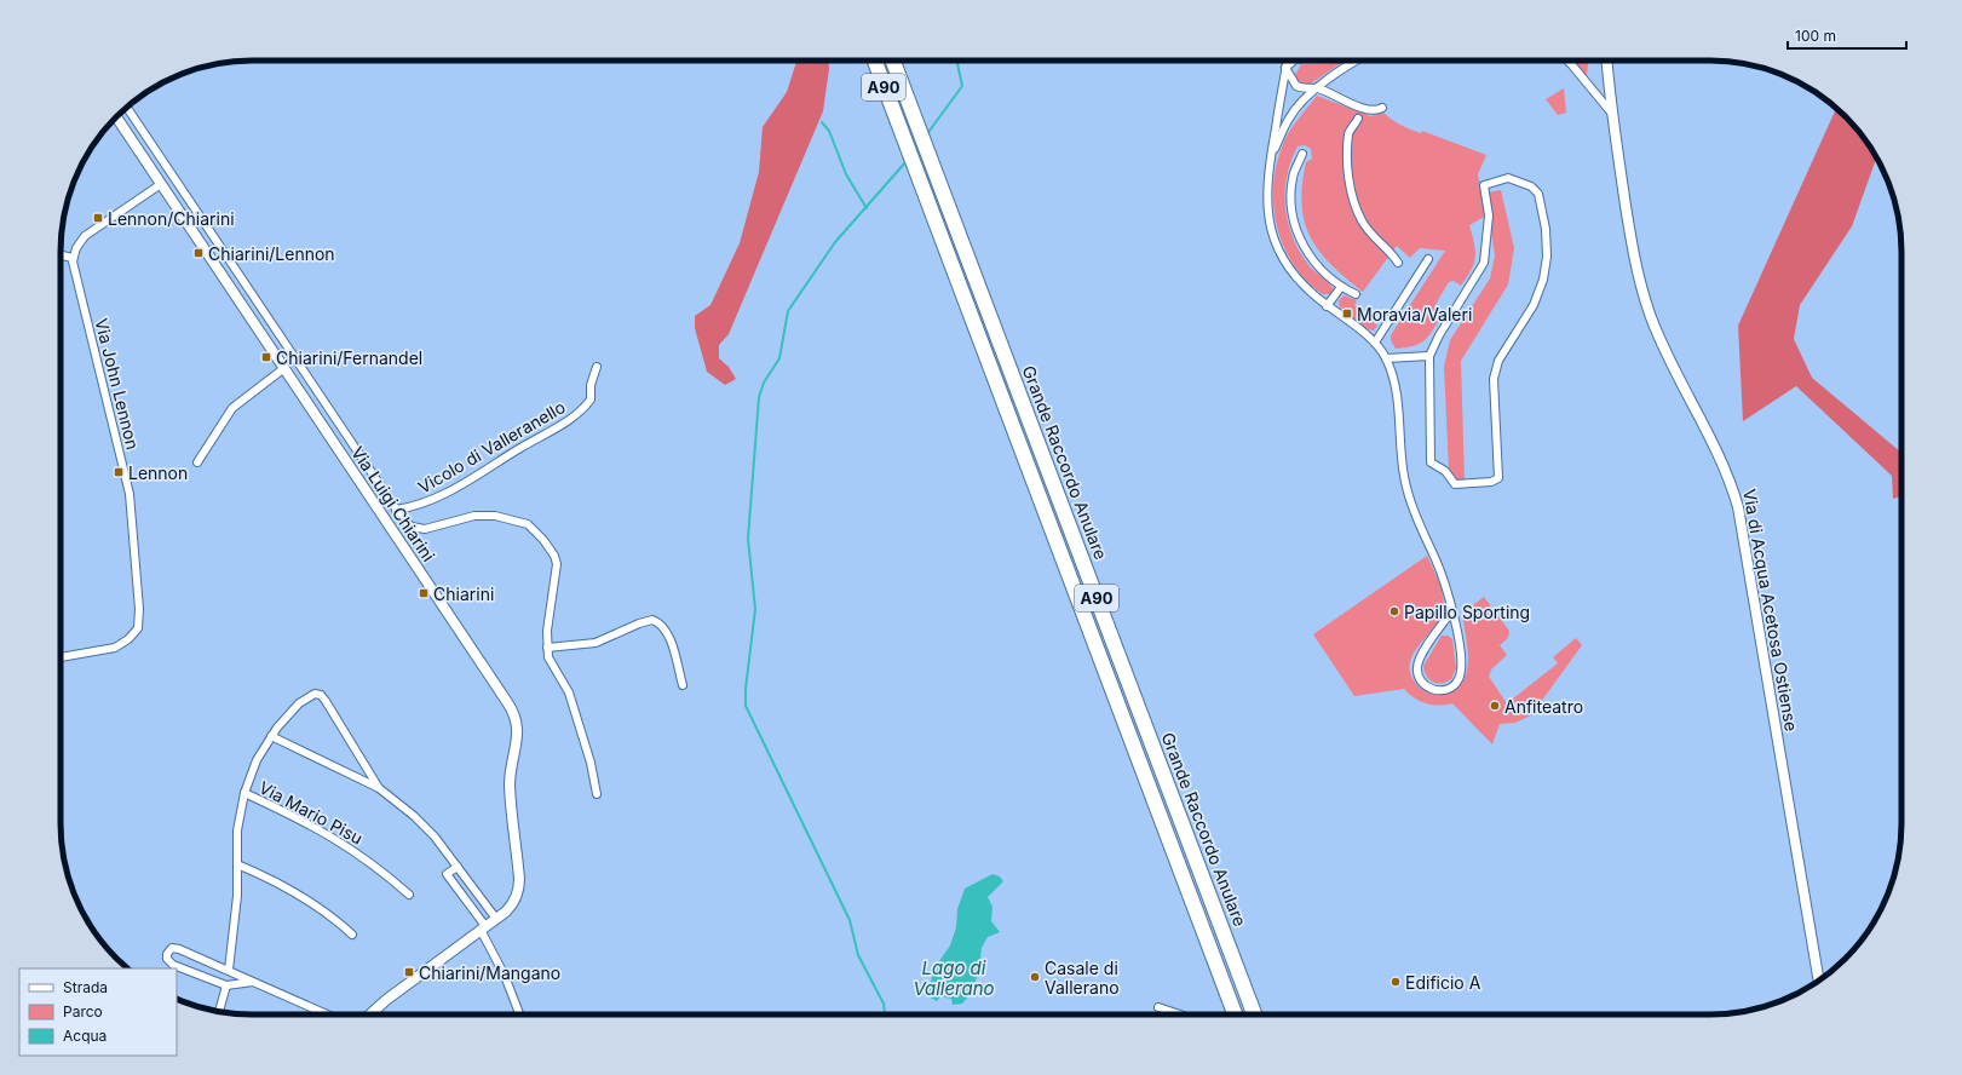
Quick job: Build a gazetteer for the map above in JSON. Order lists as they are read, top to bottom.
{
  "streets": {
    "highway": ["A90", "Grande Raccordo Anulare"],
    "street": [
      "Via John Lennon",
      "Vicolo di Valleranello",
      "Via Luigi Chiarini",
      "Via di Acqua Acetosa Ostiense",
      "Via Mario Pisu"
    ]
  },
  "water": ["Lago di Vallerano"],
  "places": {
    "transit": [
      "Lennon/Chiarini",
      "Chiarini/Lennon",
      "Moravia/Valeri",
      "Chiarini/Fernandel",
      "Lennon",
      "Chiarini",
      "Chiarini/Mangano"
    ],
    "other": [
      "Papillo Sporting",
      "Anfiteatro",
      "Casale di Vallerano",
      "Edificio A"
    ]
  },
  "legend": ["Strada", "Parco", "Acqua"],
  "scale_bar": "100 m"
}
